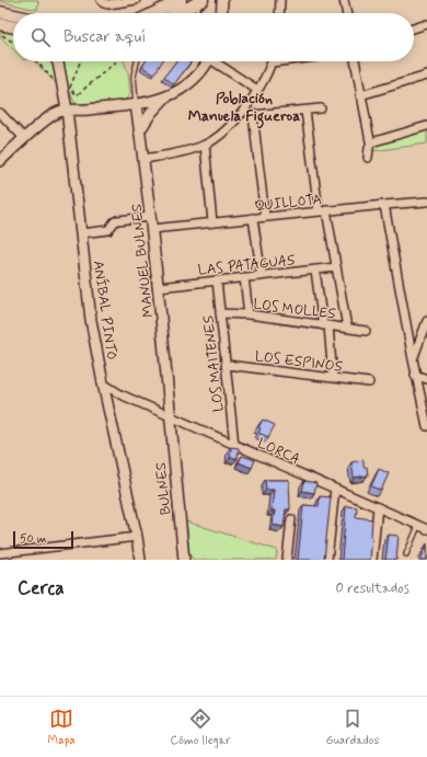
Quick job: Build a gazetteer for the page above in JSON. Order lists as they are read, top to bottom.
{
  "streets": {
    "street": [
      "QUILLOTA",
      "MANUEL BULNES",
      "LAS PATAGUAS",
      "LOS MOLLES",
      "ANÍBAL PINTO",
      "LOS ESPINOS",
      "LOS MAITENES",
      "LORCA",
      "BULNES"
    ]
  },
  "crossings": [
    ["QUILLOTA", "MANUEL BULNES"],
    ["MANUEL BULNES", "LAS PATAGUAS"],
    ["MANUEL BULNES", "LORCA"],
    ["MANUEL BULNES", "BULNES"],
    ["LAS PATAGUAS", "LOS MAITENES"],
    ["LOS MOLLES", "LOS MAITENES"],
    ["ANÍBAL PINTO", "LORCA"],
    ["LOS ESPINOS", "LOS MAITENES"],
    ["LOS MAITENES", "LORCA"],
    ["LORCA", "BULNES"]
  ],
  "districts": ["Población Manuela Figueroa"],
  "scale_bar": "50 m",
  "page": {
    "search": "Buscar aquí",
    "scale": "50 m",
    "heading": ["Cerca", "0 resultados"],
    "nav": ["Mapa", "Cómo llegar", "Guardados"]
  }
}
